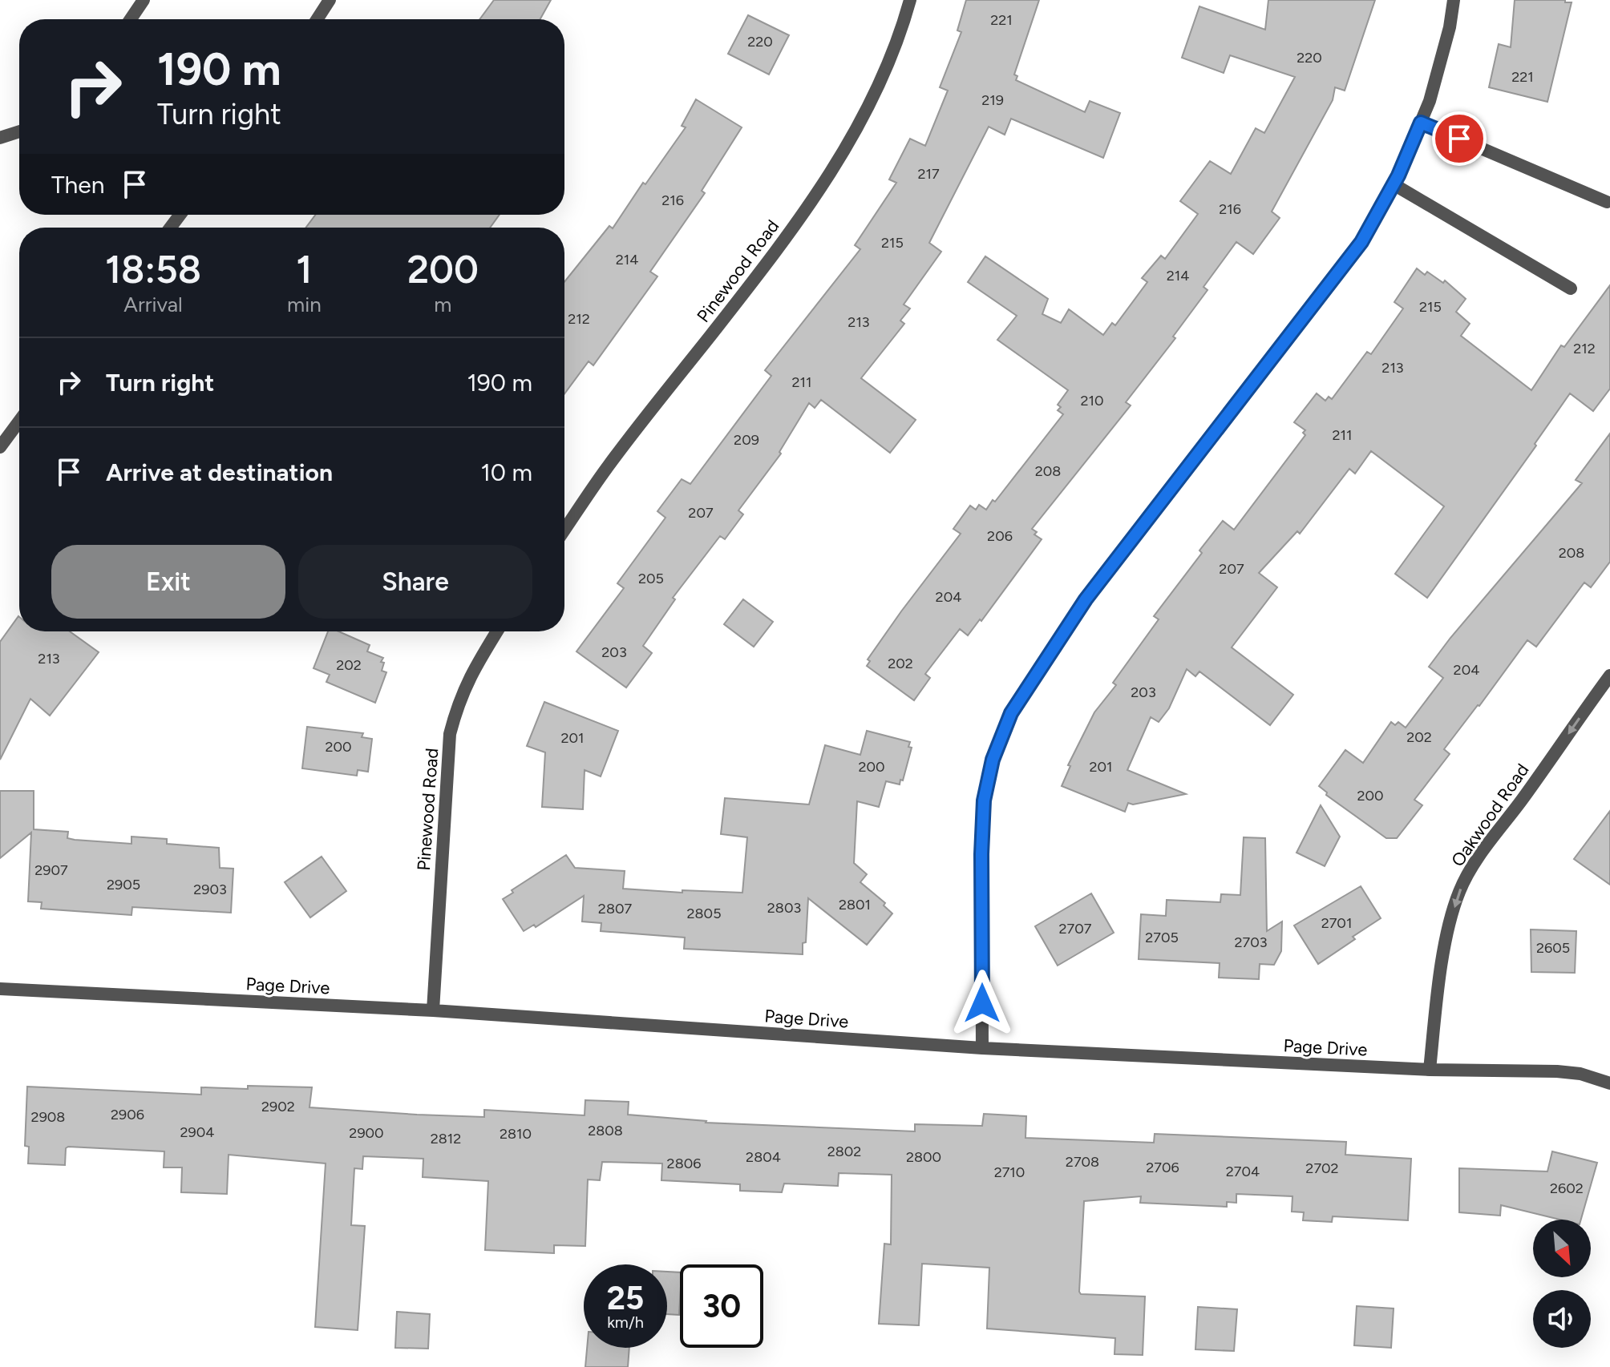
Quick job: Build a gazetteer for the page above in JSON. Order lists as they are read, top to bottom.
{
  "streets": {
    "street": ["Pinewood Road", "Oakwood Road", "Page Drive"]
  },
  "crossings": [
    ["Pinewood Road", "Page Drive"],
    ["Oakwood Road", "Page Drive"]
  ],
  "one_way": ["Oakwood Road"],
  "house_numbers": [
    "221",
    "220",
    "220",
    "221",
    "219",
    "217",
    "216",
    "216",
    "215",
    "214",
    "214",
    "215",
    "212",
    "213",
    "212",
    "213",
    "211",
    "210",
    "211",
    "209",
    "208",
    "207",
    "206",
    "208",
    "207",
    "205",
    "204",
    "203",
    "213",
    "202",
    "202",
    "204",
    "203",
    "202",
    "201",
    "200",
    "200",
    "201",
    "200",
    "2907",
    "2905",
    "2903",
    "2801",
    "2803",
    "2807",
    "2805",
    "2701",
    "2707",
    "2705",
    "2703",
    "2605",
    "2902",
    "2906",
    "2908",
    "2808",
    "2904",
    "2900",
    "2810",
    "2812",
    "2802",
    "2804",
    "2800",
    "2708",
    "2806",
    "2706",
    "2702",
    "2704",
    "2710",
    "2602"
  ],
  "north": "bottom right",
  "page": {
    "turn": ["190 m", "Turn right"],
    "then": "Then",
    "eta": [
      "18:58",
      "Arrival",
      "1",
      "min",
      "200",
      "m"
    ],
    "list": [
      {
        "name": "Turn right",
        "value": "190 m"
      },
      {
        "name": "Arrive at destination",
        "value": "10 m"
      }
    ],
    "buttons": ["Exit", "Share"],
    "speed": "25 km/h",
    "limit": "30"
  }
}
